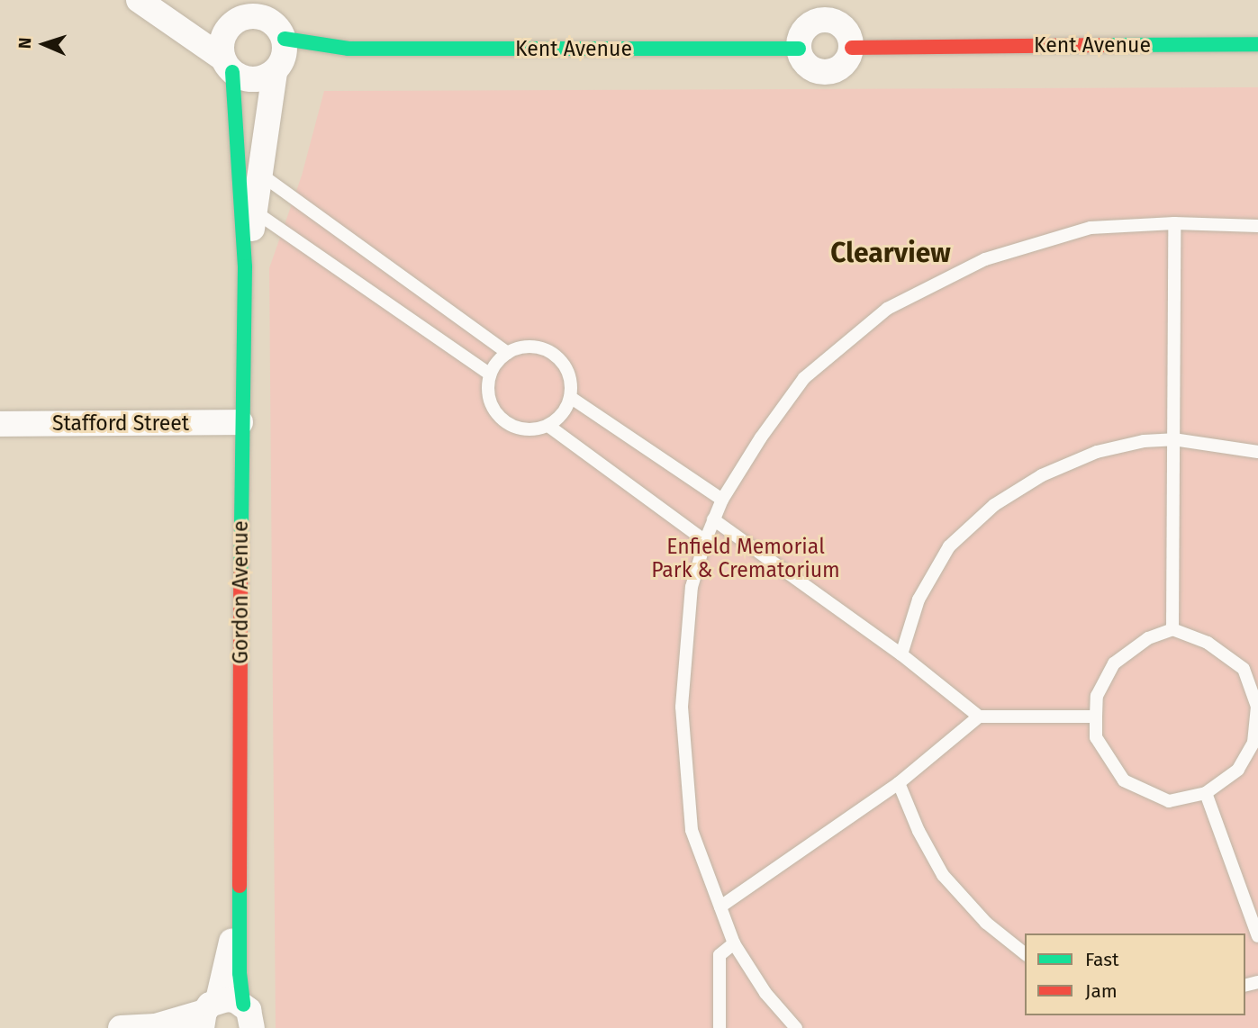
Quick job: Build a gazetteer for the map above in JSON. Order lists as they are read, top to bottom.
{
  "streets": {
    "street": ["Kent Avenue", "Stafford Street", "Gordon Avenue"]
  },
  "crossings": [
    ["Kent Avenue", "Gordon Avenue"],
    ["Stafford Street", "Gordon Avenue"]
  ],
  "districts": ["Clearview"],
  "parks": ["Enfield Memorial Park & Crematorium"],
  "legend": ["Fast", "Jam"],
  "north": "left"
}
